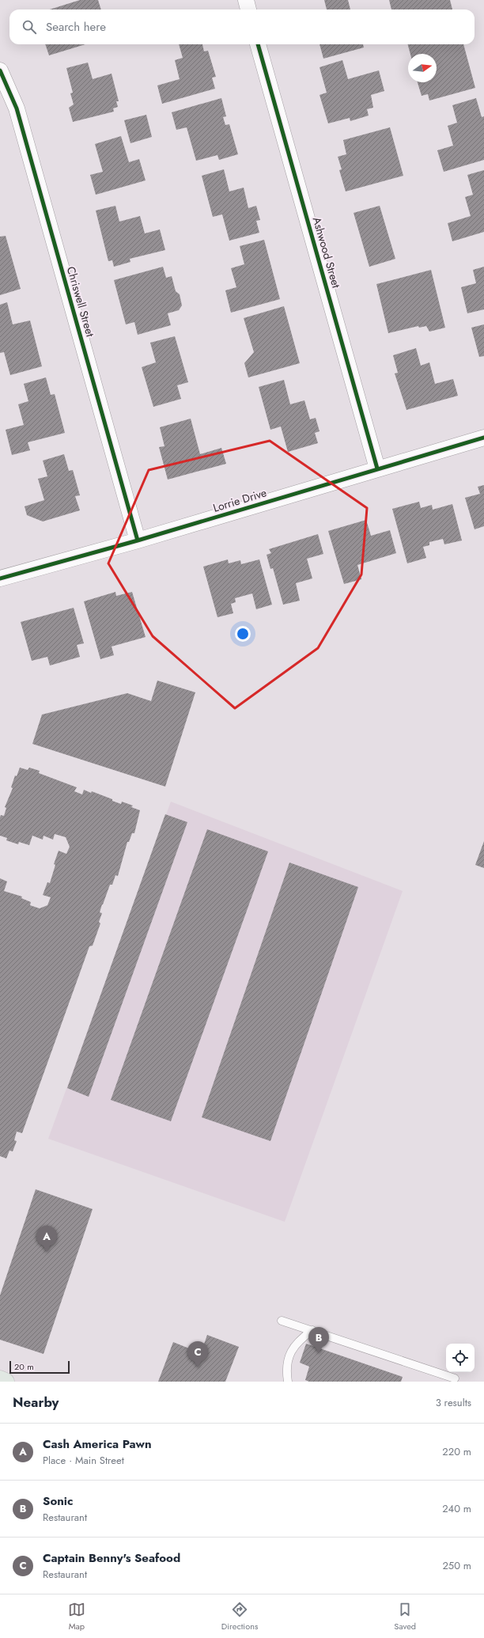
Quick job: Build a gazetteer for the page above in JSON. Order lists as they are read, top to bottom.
{
  "streets": {
    "street": ["Ashwood Street", "Chriswell Street", "Lorrie Drive"]
  },
  "crossings": [
    ["Ashwood Street", "Lorrie Drive"],
    ["Chriswell Street", "Lorrie Drive"]
  ],
  "scale_bar": "20 m",
  "north": "right",
  "page": {
    "search": "Search here",
    "pins": ["A", "B", "C"],
    "scale": "20 m",
    "heading": ["Nearby", "3 results"],
    "list": [
      {
        "mark": "A",
        "name": "Cash America Pawn",
        "note": "Place · Main Street",
        "value": "220 m"
      },
      {
        "mark": "B",
        "name": "Sonic",
        "note": "Restaurant",
        "value": "240 m"
      },
      {
        "mark": "C",
        "name": "Captain Benny's Seafood",
        "note": "Restaurant",
        "value": "250 m"
      }
    ],
    "nav": ["Map", "Directions", "Saved"]
  }
}
